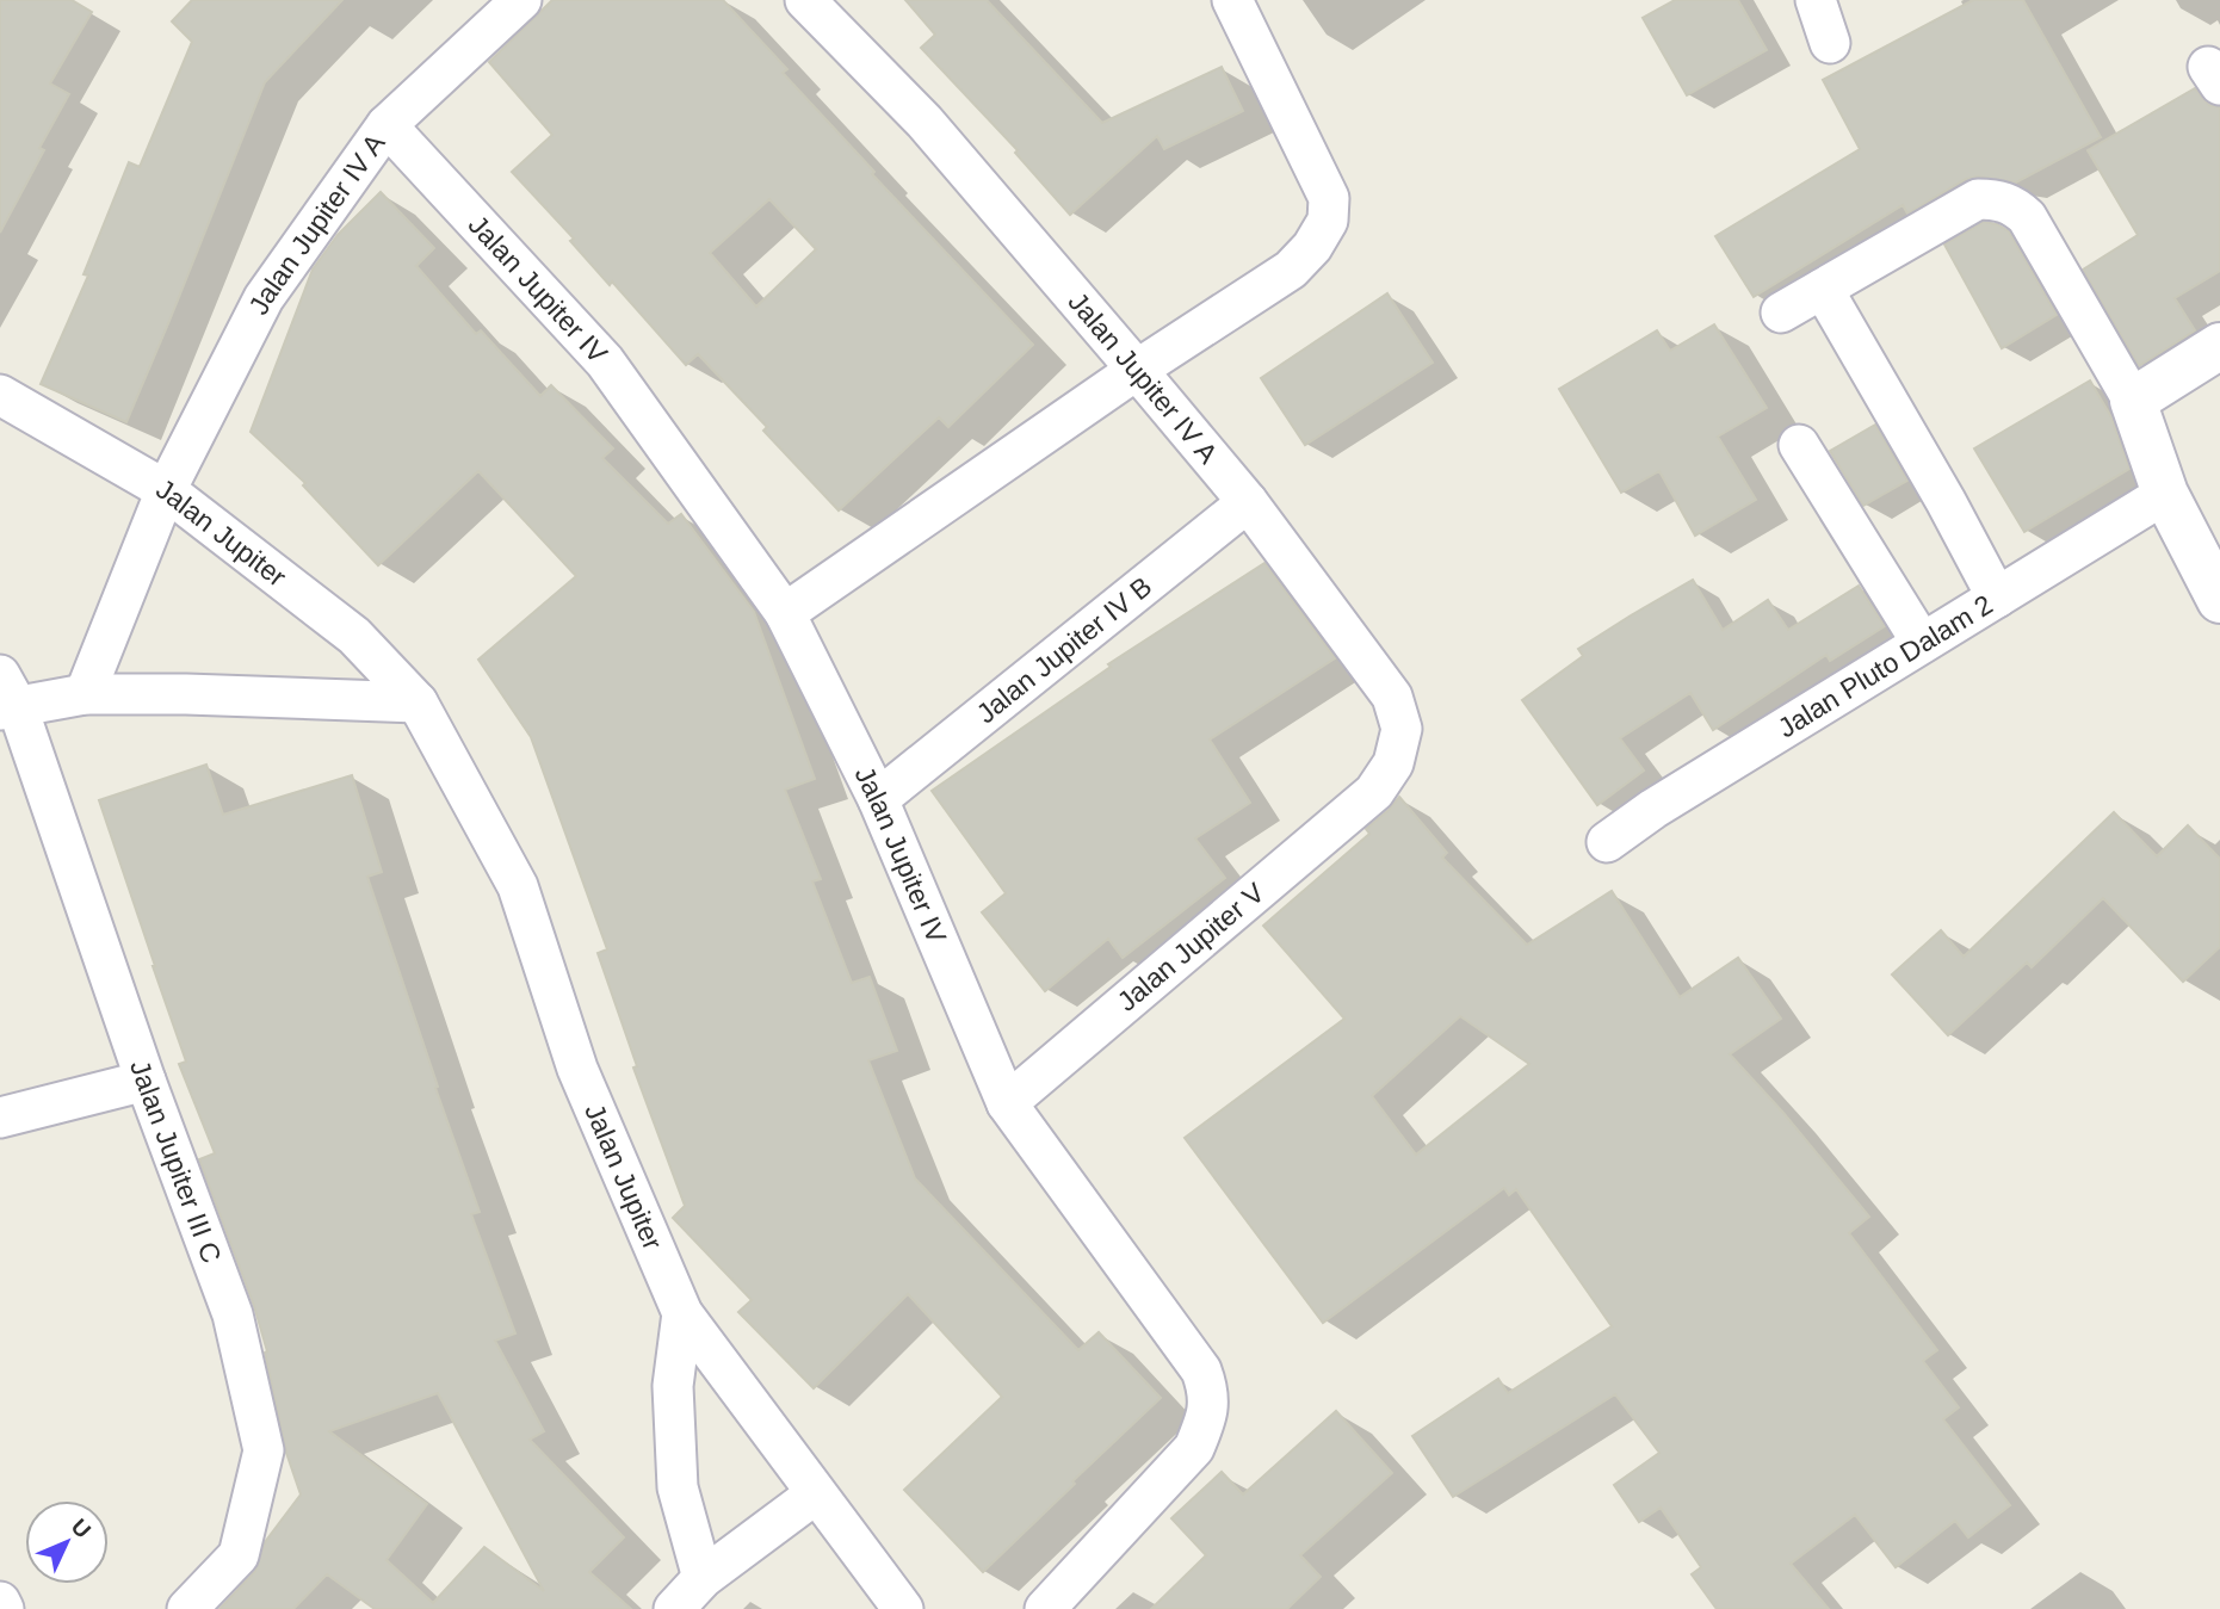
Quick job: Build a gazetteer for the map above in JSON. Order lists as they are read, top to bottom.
{
  "streets": {
    "street": [
      "Jalan Jupiter IV A",
      "Jalan Jupiter IV",
      "Jalan Jupiter",
      "Jalan Jupiter IV B",
      "Jalan Pluto Dalam 2",
      "Jalan Jupiter V",
      "Jalan Jupiter III C"
    ]
  },
  "crossings": [
    ["Jalan Jupiter IV A", "Jalan Jupiter IV"],
    ["Jalan Jupiter IV A", "Jalan Jupiter"],
    ["Jalan Jupiter IV A", "Jalan Jupiter IV B"],
    ["Jalan Jupiter IV A", "Jalan Jupiter V"],
    ["Jalan Jupiter IV", "Jalan Jupiter IV B"],
    ["Jalan Jupiter IV", "Jalan Jupiter V"]
  ],
  "north": "top right"
}
